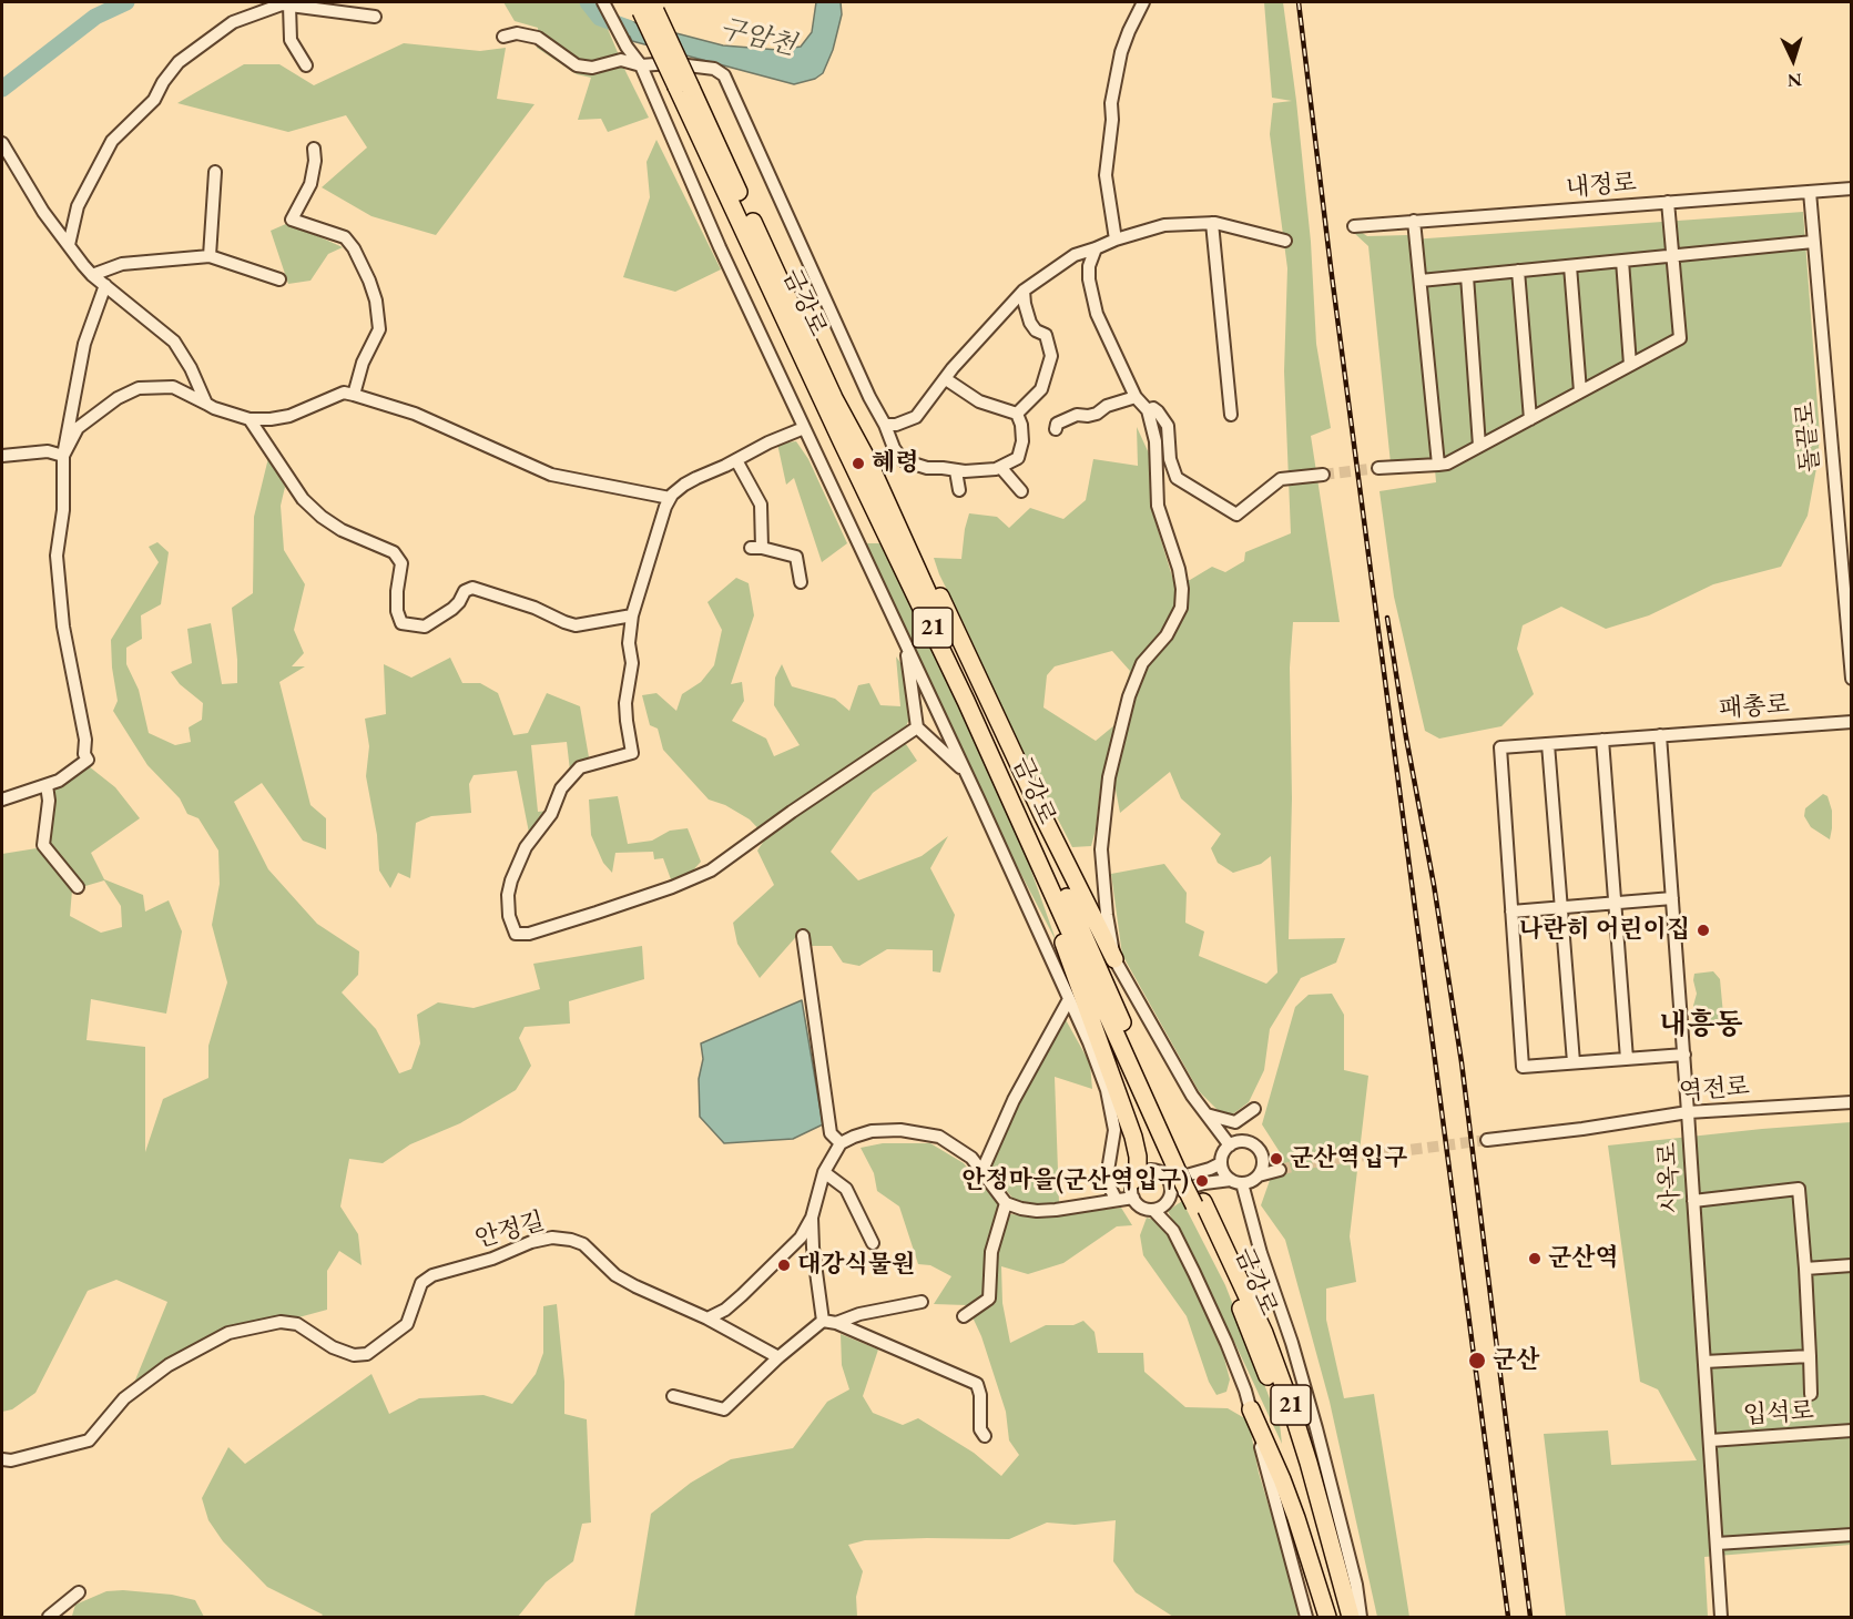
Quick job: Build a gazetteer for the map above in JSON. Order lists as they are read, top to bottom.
{
  "streets": {
    "highway": ["금강로", "21"],
    "street": [
      "내정로",
      "돌끝로",
      "패총로",
      "역전로",
      "사옥로",
      "안정길",
      "입석로"
    ]
  },
  "crossings": [
    ["내정로", "돌끝로"],
    ["패총로", "사옥로"],
    ["역전로", "사옥로"],
    ["사옥로", "입석로"]
  ],
  "districts": ["내흥동"],
  "water": ["구암천"],
  "places": [
    "혜령",
    "나란히 어린이집",
    "군산역입구",
    "안정마을(군산역입구)",
    "군산역",
    "대강식물원",
    "군산"
  ],
  "north": "bottom"
}
